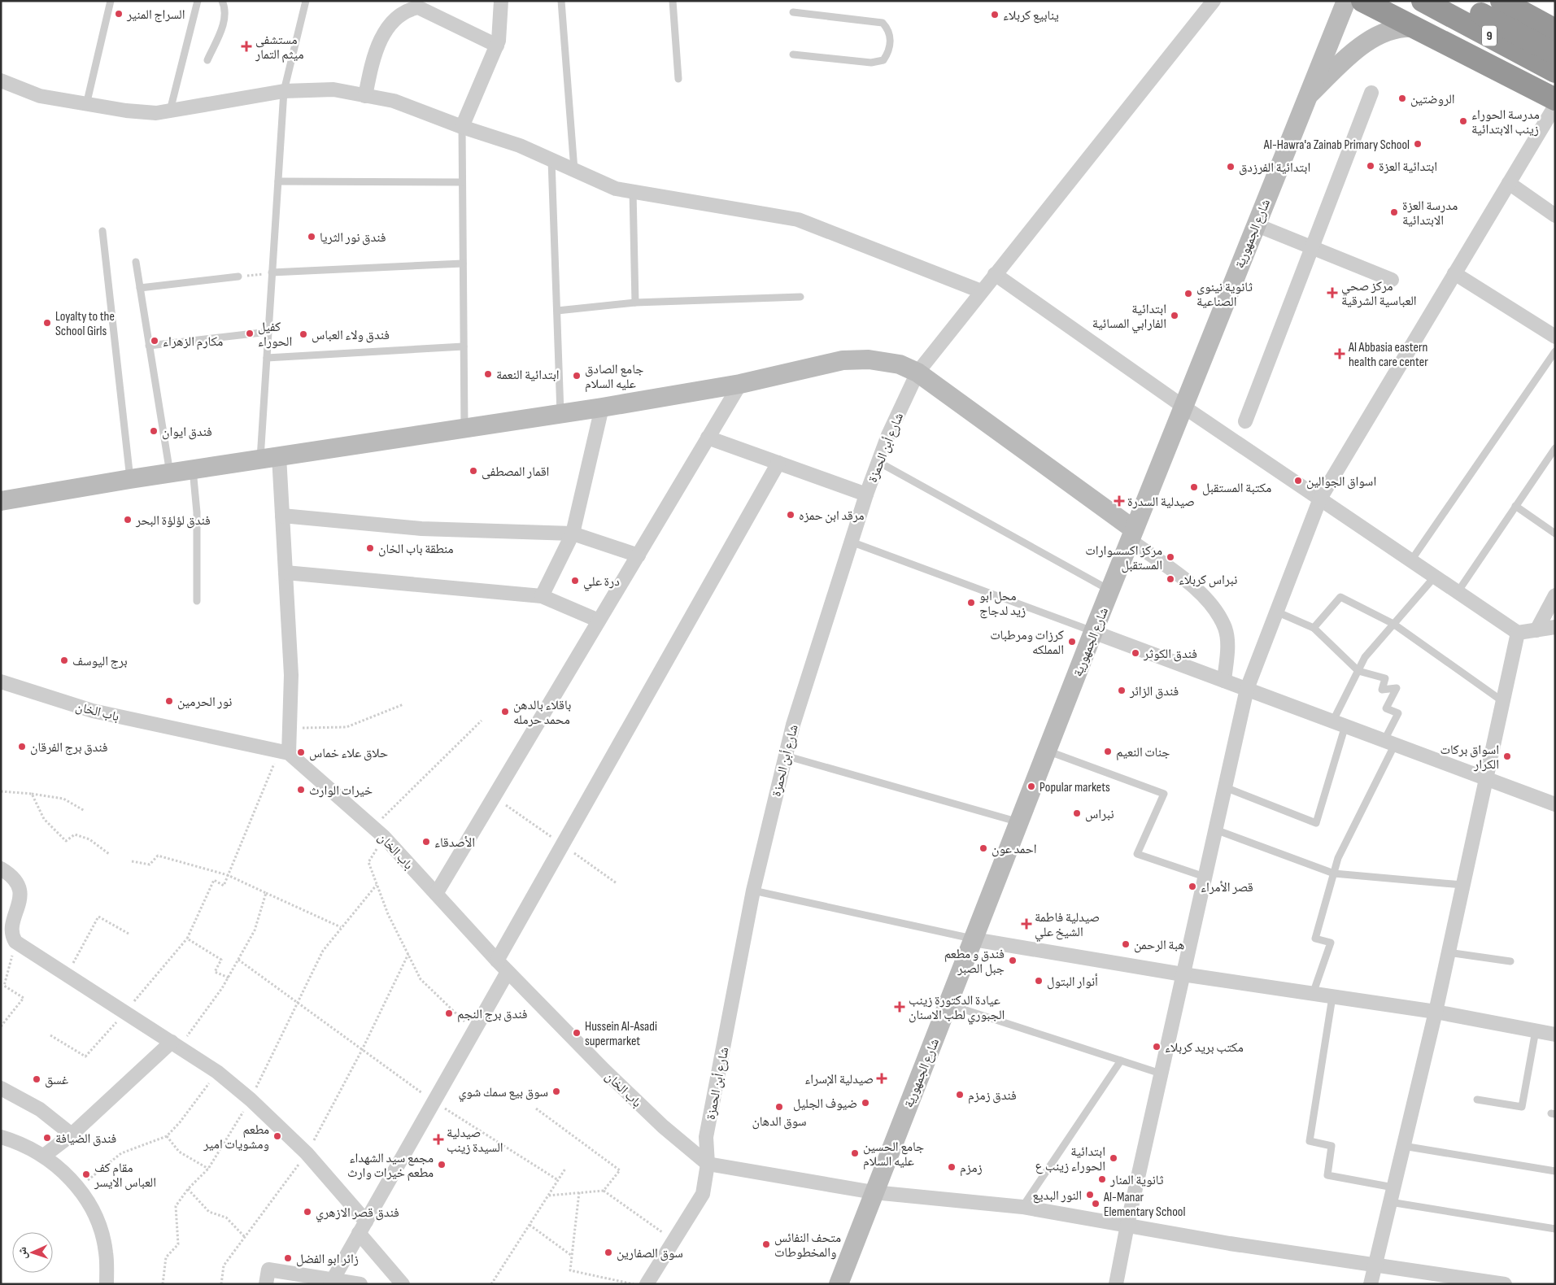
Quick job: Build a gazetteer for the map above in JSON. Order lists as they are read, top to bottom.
{
  "streets": {
    "highway": ["9"],
    "main road": ["شارع الجمهورية"],
    "street": ["شارع أبن الحمزة", "باب الخان"]
  },
  "crossings": [
    ["شارع أبن الحمزة", "باب الخان"]
  ],
  "places": {
    "other": [
      "السراج المنير",
      "ينابيع كربلاء",
      "الروضتين",
      "مدرسة الحوراء زينب الابتدائية",
      "Al-Hawra'a Zainab Primary School",
      "ابتدائية العزة",
      "ابتدائية الفرزدق",
      "مدرسة العزة الابتدائية",
      "فندق نور الثريا",
      "ثانوية نينوى الصناعية",
      "ابتدائية الفارابي المسائية",
      "Loyalty to the School Girls",
      "كفيل الحوراء",
      "فندق ولاء العباس",
      "مكارم الزهراء",
      "ابتدائية النعمة",
      "جامع الصادق عليه السلام",
      "فندق ايوان",
      "اقمار المصطفى",
      "اسواق الجوالين",
      "مكتبة المستقبل",
      "مرقد ابن حمزه",
      "فندق لؤلؤة البحر",
      "منطقة باب الخان",
      "مركز اكسسوارات المستقبل",
      "نبراس كربلاء",
      "درة علي",
      "محل ابو زيد لدجاج",
      "كرزات ومرطبات المملكه",
      "فندق الكوثر",
      "برج اليوسف",
      "فندق الزائر",
      "نور الحرمين",
      "باقلاء بالدهن محمد حرمله",
      "فندق برج الفرقان",
      "جنات النعيم",
      "حلاق علاء خماس",
      "اسواق بركات الكرار",
      "Popular markets",
      "خيرات الوارث",
      "نبراس",
      "الأصدقاء",
      "احمد عون",
      "قصر الأمراء",
      "هبة الرحمن",
      "فندق و مطعم جبل الصبر",
      "أنوار البتول",
      "فندق برج النجم",
      "Hussein Al-Asadi supermarket",
      "مكتب بريد كربلاء",
      "غسق",
      "سوق بيع سمك شوي",
      "فندق زمزم",
      "ضيوف الجليل",
      "سوق الدهان",
      "مطعم ومشويات امير",
      "فندق الضيافة",
      "جامع الحسين عليه السلام",
      "ابتدائية الحوراء زينب ع",
      "مجمع سيد الشهداء مطعم خيرات وارث",
      "زمزم",
      "مقام كف العباس الايسر",
      "ثانوية المنار",
      "النور البديع",
      "Al-Manar Elementary School",
      "فندق قصر الازهري",
      "متحف النفائس والمخطوطات",
      "سوق الصفارين",
      "زائر ابو الفضل"
    ],
    "health": [
      "مستشفى ميثم التمار",
      "مركز صحي العباسية الشرقية",
      "Al Abbasia eastern health care center",
      "صيدلية السدرة",
      "صيدلية فاطمة الشيخ علي",
      "عيادة الدكتورة زينب الجبوري لطب الاسنان",
      "صيدلية الإسراء",
      "صيدلية السيدة زينب"
    ]
  },
  "north": "left"
}
